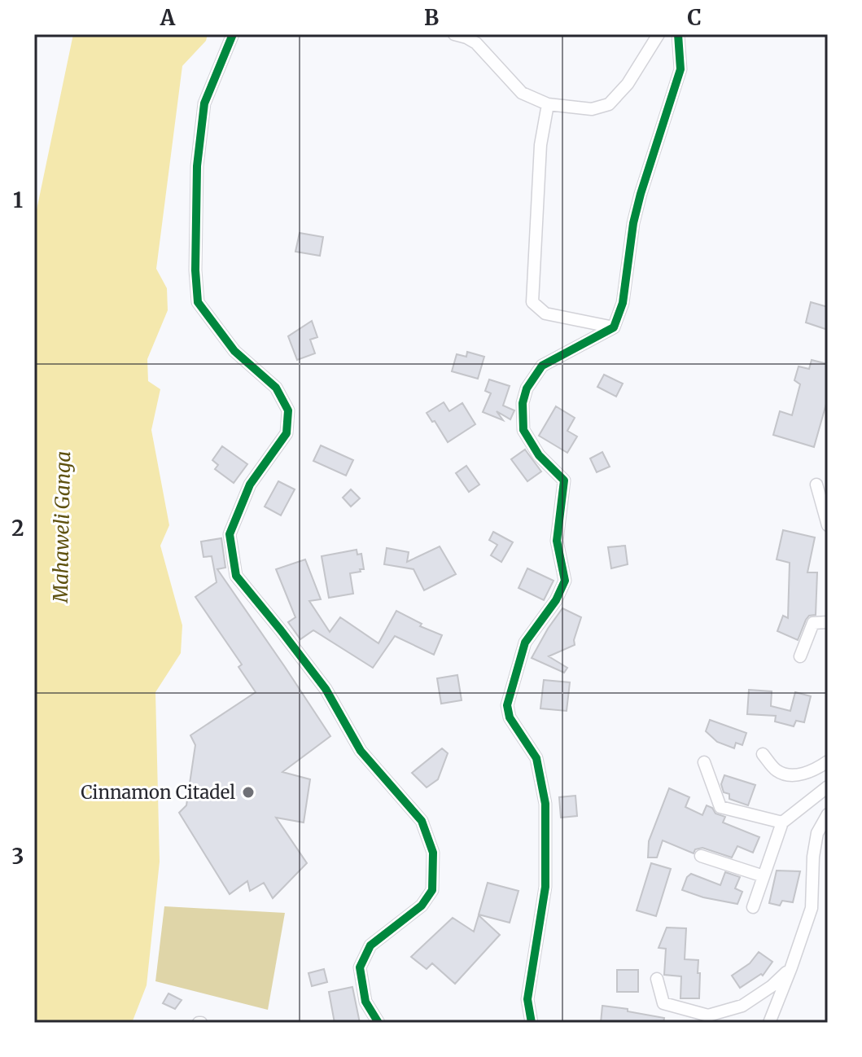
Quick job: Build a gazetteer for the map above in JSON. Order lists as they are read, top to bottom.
{
  "water": ["Mahaweli Ganga"],
  "places": ["Cinnamon Citadel"],
  "grid": {
    "columns": ["A", "B", "C"],
    "rows": ["1", "2", "3"]
  }
}
